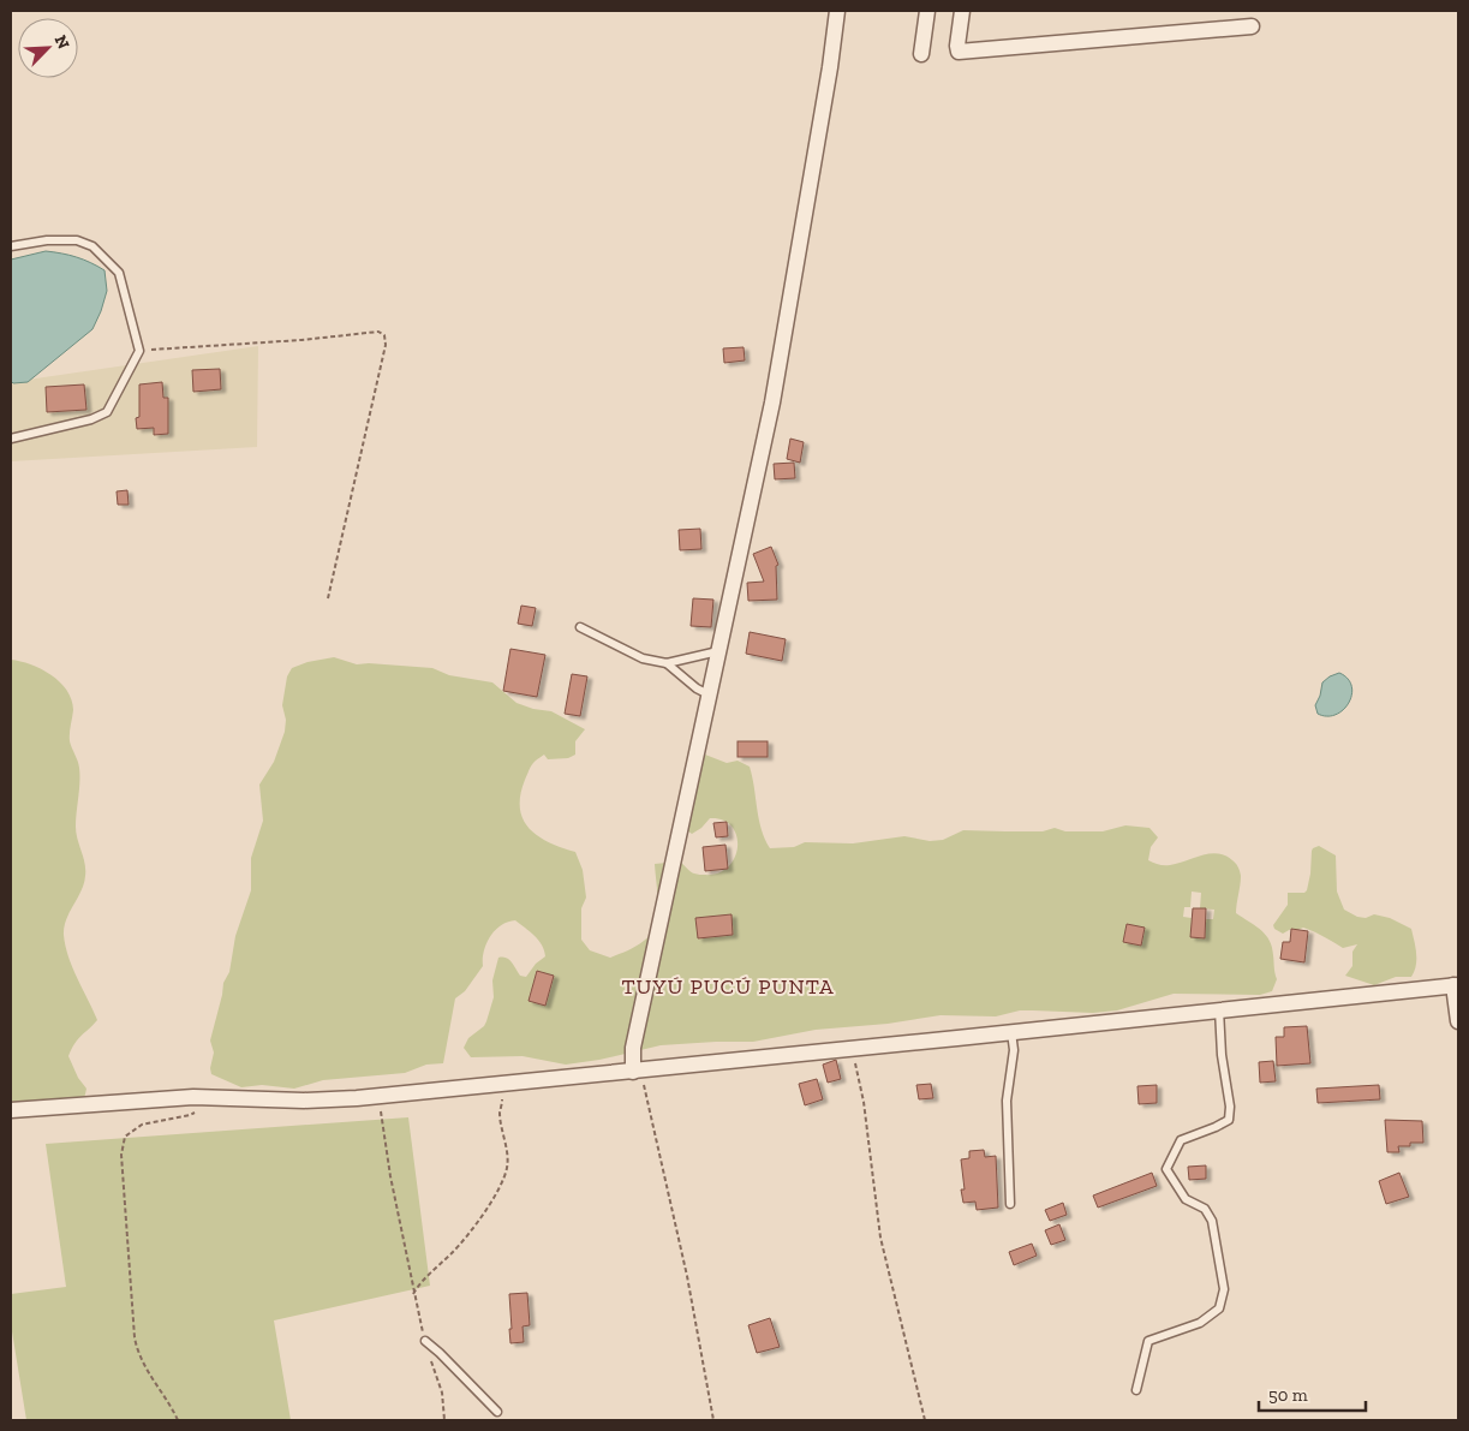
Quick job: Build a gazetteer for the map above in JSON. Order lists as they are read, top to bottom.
{
  "districts": ["TUYÚ PUCÚ PUNTA"],
  "scale_bar": "50 m",
  "north": "top right"
}
